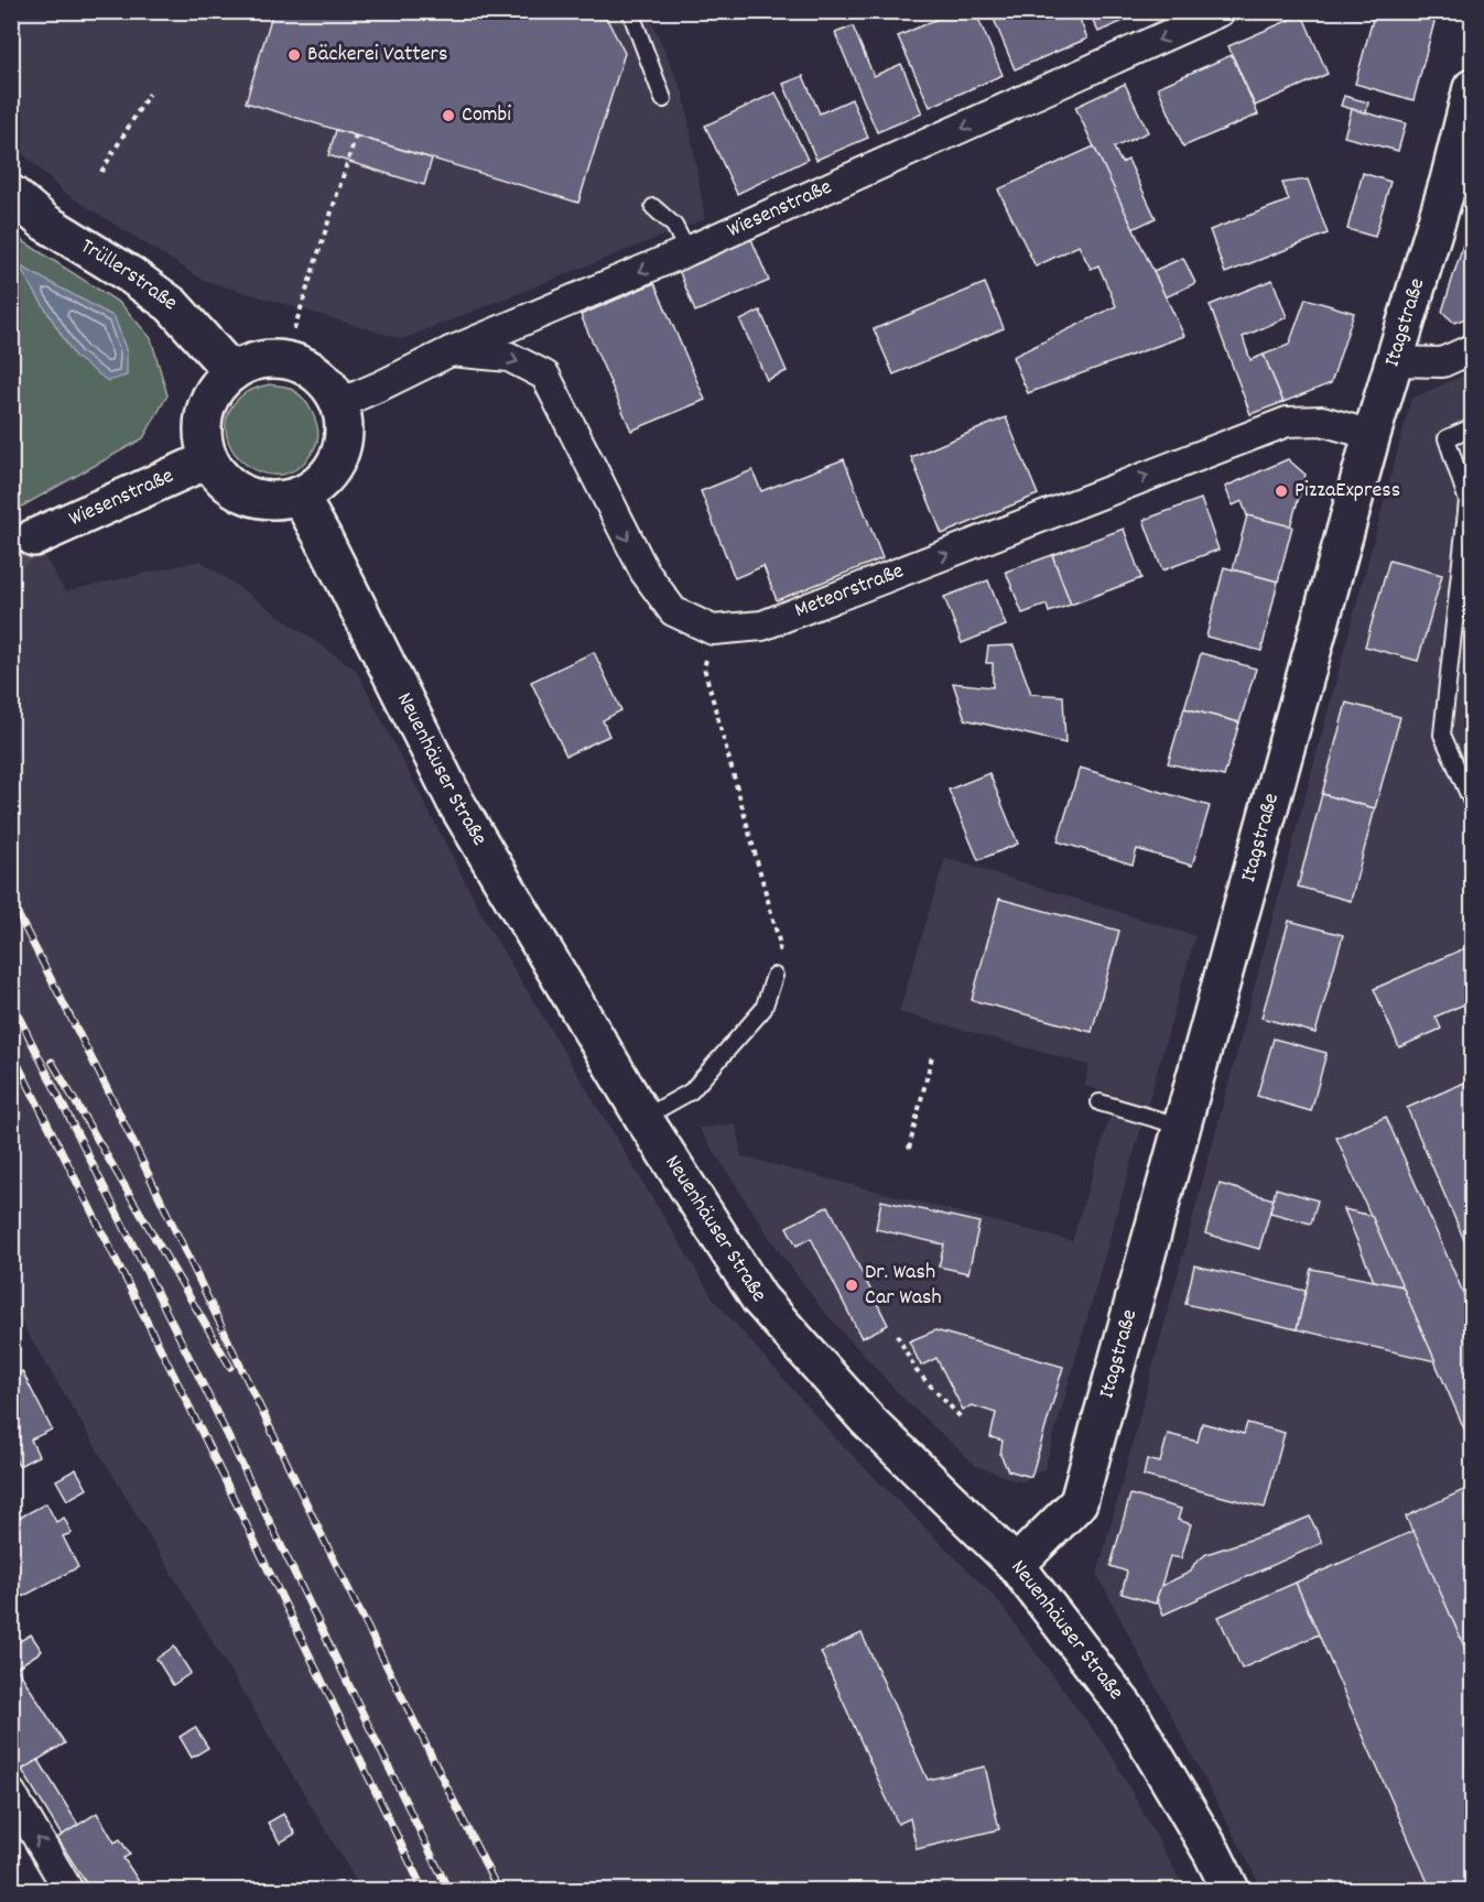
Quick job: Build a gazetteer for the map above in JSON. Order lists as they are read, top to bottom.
{
  "streets": {
    "street": [
      "Wiesenstraße",
      "Trüllerstraße",
      "Itagstraße",
      "Meteorstraße",
      "Neuenhäuser Straße"
    ]
  },
  "crossings": [
    ["Wiesenstraße", "Trüllerstraße"],
    ["Wiesenstraße", "Neuenhäuser Straße"],
    ["Trüllerstraße", "Neuenhäuser Straße"],
    ["Itagstraße", "Meteorstraße"],
    ["Itagstraße", "Neuenhäuser Straße"]
  ],
  "one_way": ["Wiesenstraße", "Meteorstraße"],
  "places": [
    "Bäckerei Vatters",
    "Combi",
    "PizzaExpress",
    "Dr. Wash Car Wash"
  ]
}
